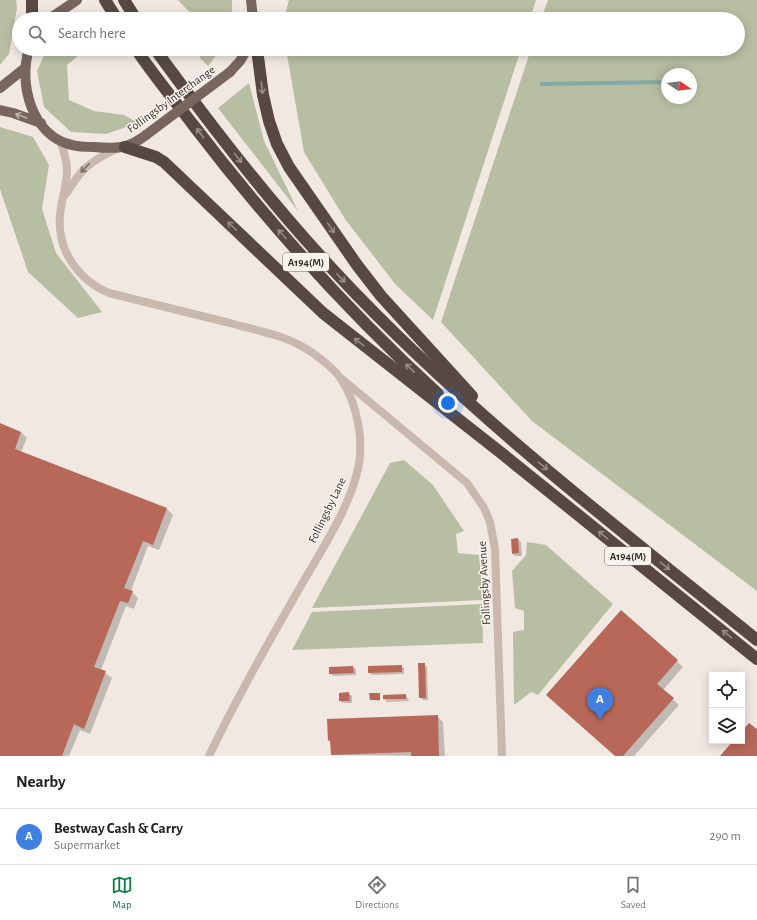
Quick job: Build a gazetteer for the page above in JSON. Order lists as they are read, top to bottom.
{
  "streets": {
    "highway": ["A194(M)"],
    "main road": ["Follingsby Interchange"],
    "street": ["Follingsby Lane", "Follingsby Avenue"]
  },
  "crossings": [
    ["Follingsby Interchange", "A194(M)"],
    ["Follingsby Interchange", "Follingsby Lane"],
    ["A194(M)", "Follingsby Lane"],
    ["Follingsby Lane", "Follingsby Avenue"]
  ],
  "north": "right",
  "page": {
    "search": "Search here",
    "pins": "A",
    "heading": "Nearby",
    "list": [
      {
        "mark": "A",
        "name": "Bestway Cash & Carry",
        "note": "Supermarket",
        "value": "290 m"
      }
    ],
    "nav": ["Map", "Directions", "Saved"]
  }
}
